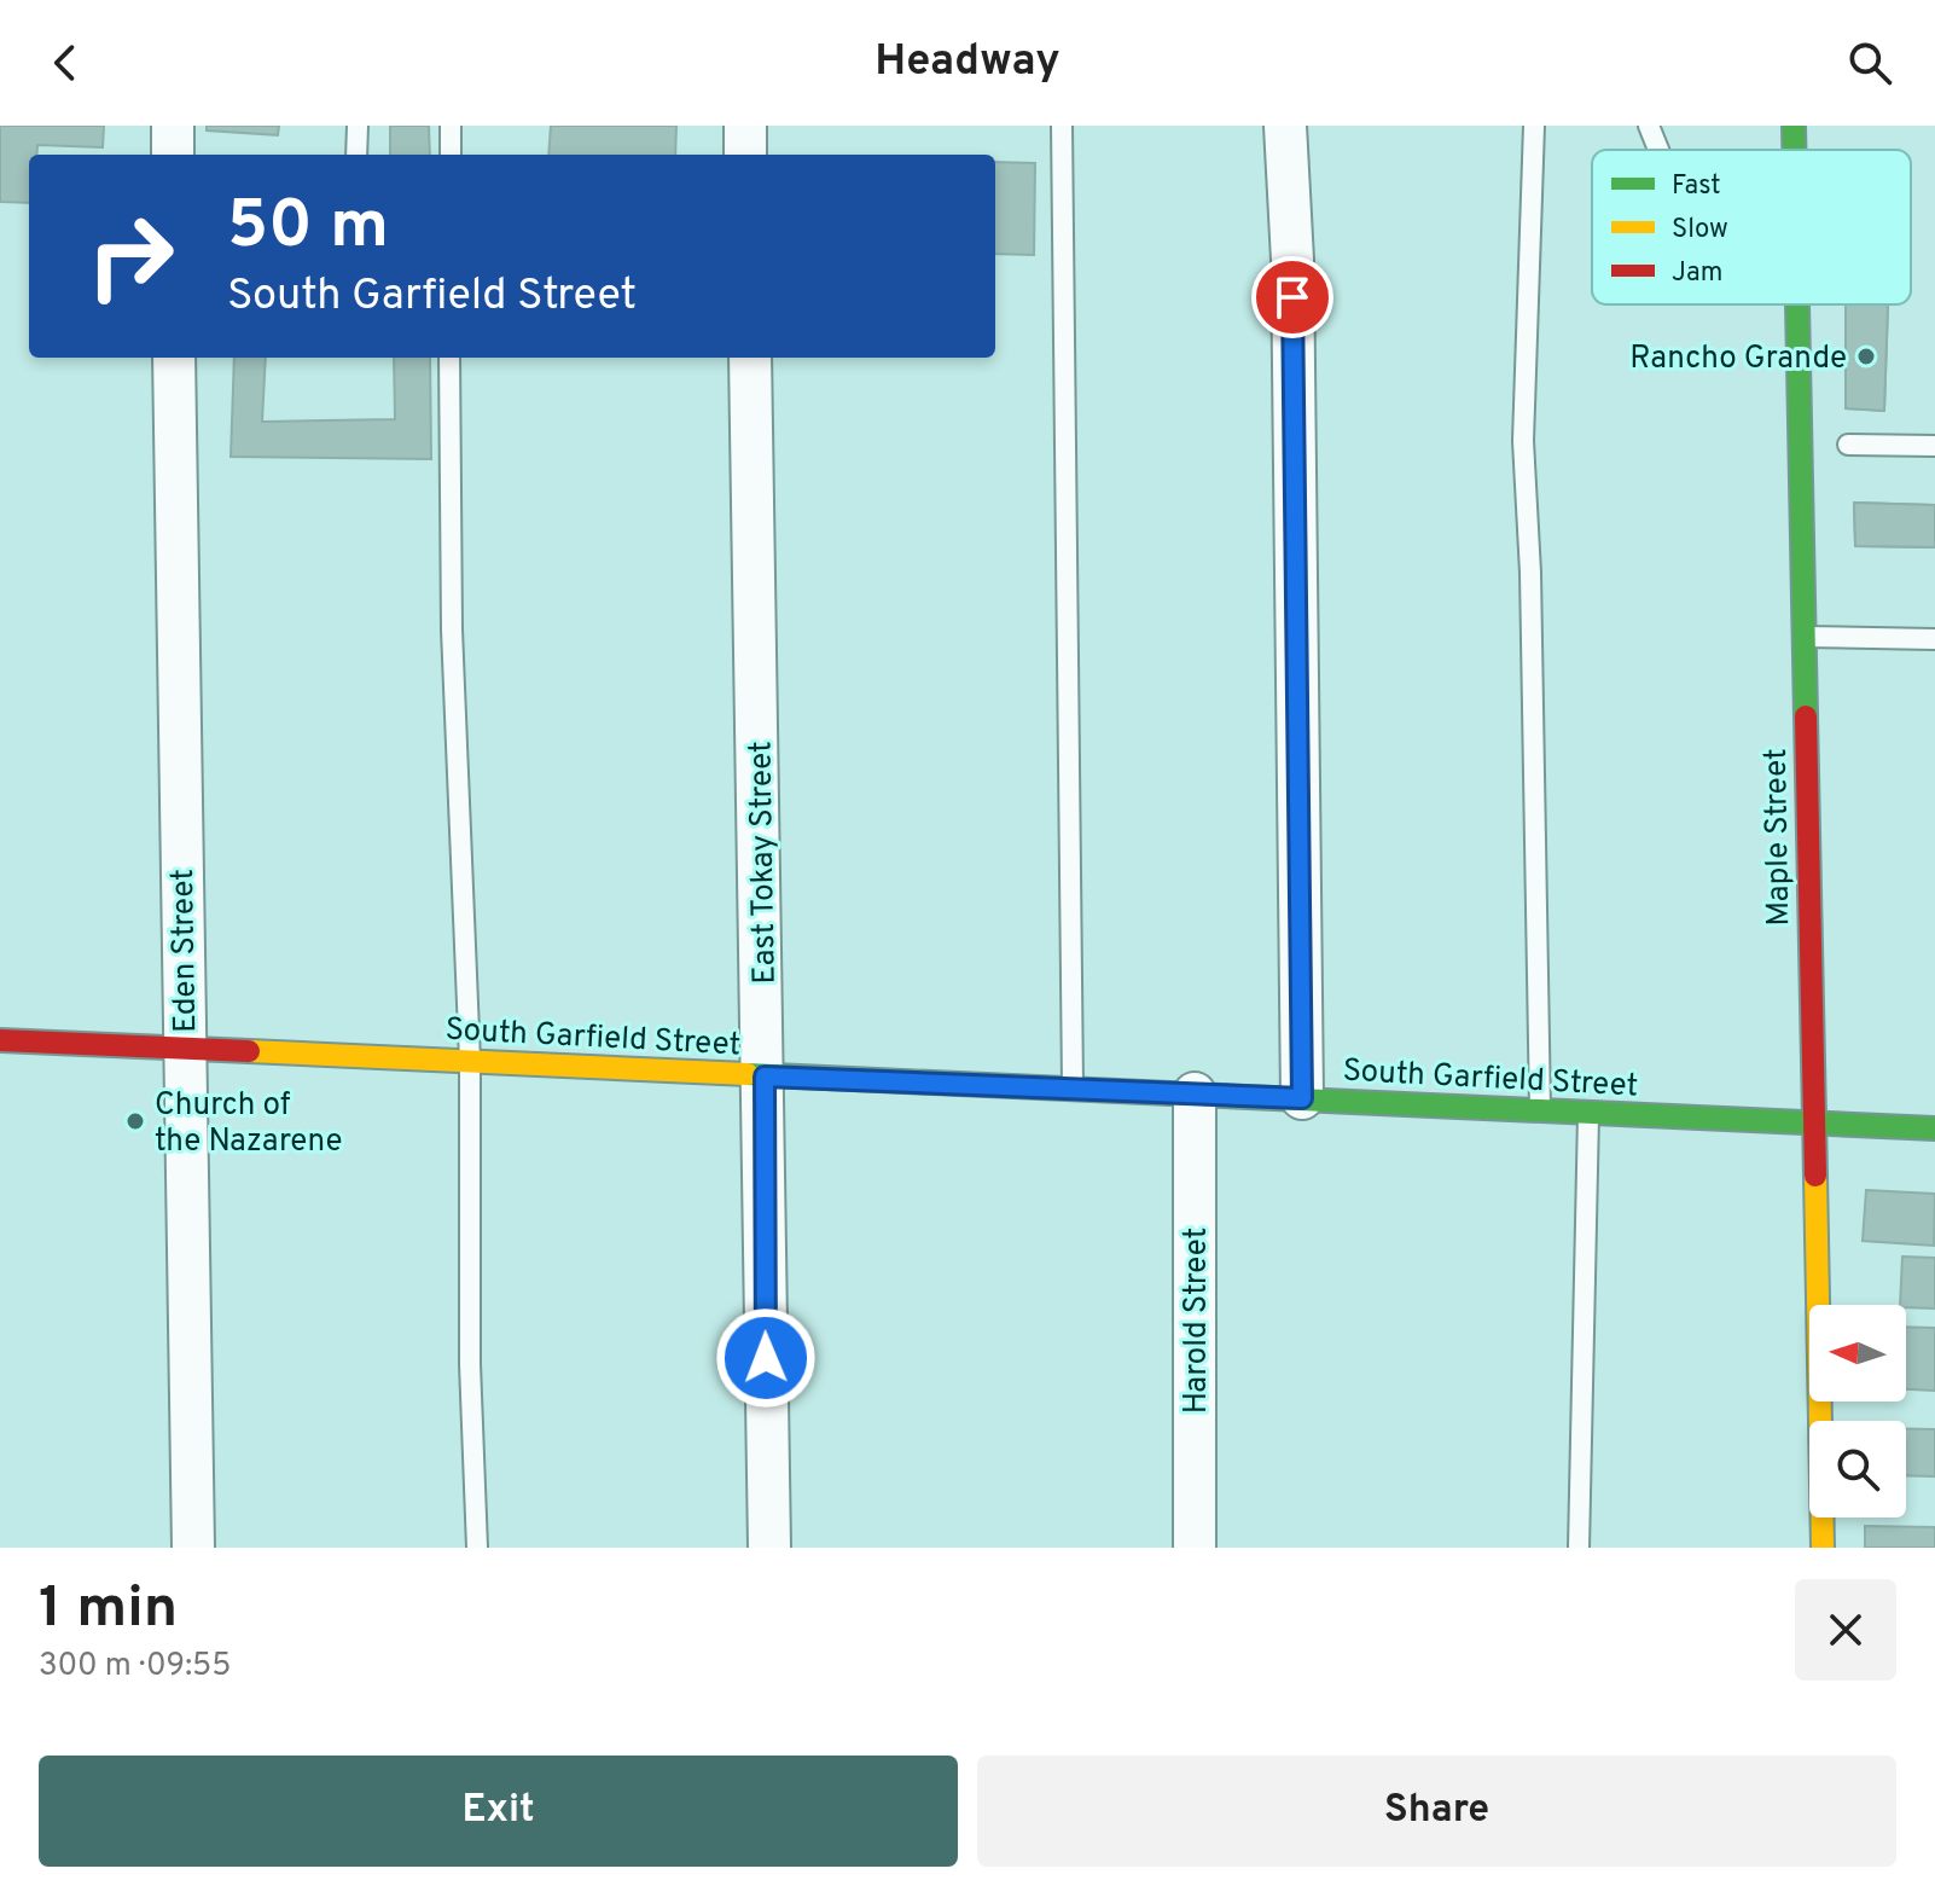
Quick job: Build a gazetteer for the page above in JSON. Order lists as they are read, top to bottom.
{
  "streets": {
    "street": [
      "Maple Street",
      "East Tokay Street",
      "Eden Street",
      "South Garfield Street",
      "Harold Street"
    ]
  },
  "crossings": [
    ["Maple Street", "South Garfield Street"],
    ["East Tokay Street", "South Garfield Street"],
    ["Eden Street", "South Garfield Street"],
    ["South Garfield Street", "Harold Street"]
  ],
  "places": ["Rancho Grande", "Church of the Nazarene"],
  "legend": ["Fast", "Slow", "Jam"],
  "north": "left",
  "page": {
    "header": "Headway",
    "turn": ["50 m", "South Garfield Street"],
    "heading": ["1 min", "300 m · 09:55"],
    "buttons": ["Exit", "Share"]
  }
}
